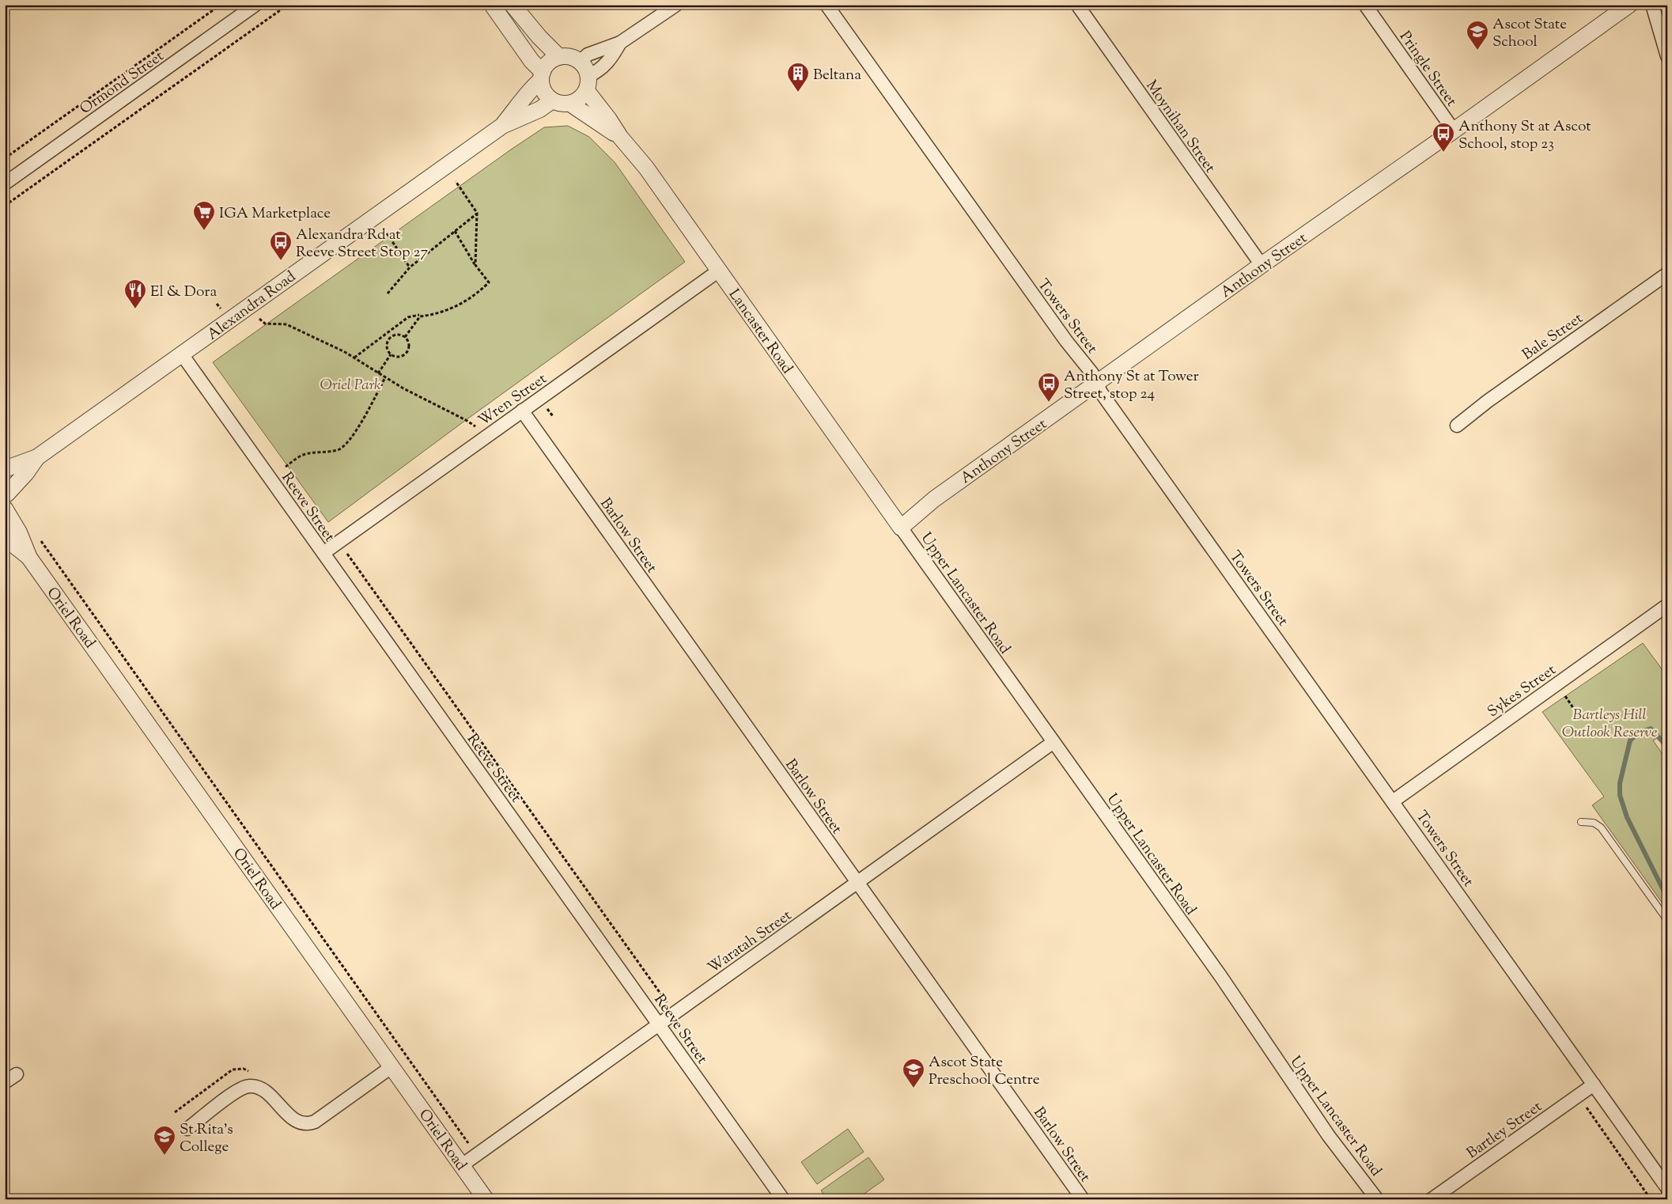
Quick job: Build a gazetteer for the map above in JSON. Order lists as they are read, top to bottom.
{
  "streets": {
    "street": [
      "Pringle Street",
      "Ormond Street",
      "Moynihan Street",
      "Anthony Street",
      "Alexandra Road",
      "Towers Street",
      "Lancaster Road",
      "Bale Street",
      "Wren Street",
      "Reeve Street",
      "Barlow Street",
      "Upper Lancaster Road",
      "Oriel Road",
      "Sykes Street",
      "Waratah Street",
      "Bartley Street"
    ]
  },
  "crossings": [
    ["Pringle Street", "Anthony Street"],
    ["Moynihan Street", "Anthony Street"],
    ["Anthony Street", "Towers Street"],
    ["Anthony Street", "Lancaster Road"],
    ["Anthony Street", "Upper Lancaster Road"],
    ["Alexandra Road", "Lancaster Road"],
    ["Alexandra Road", "Reeve Street"],
    ["Alexandra Road", "Oriel Road"],
    ["Towers Street", "Sykes Street"],
    ["Towers Street", "Bartley Street"],
    ["Lancaster Road", "Wren Street"],
    ["Lancaster Road", "Upper Lancaster Road"],
    ["Wren Street", "Reeve Street"],
    ["Wren Street", "Barlow Street"],
    ["Reeve Street", "Waratah Street"],
    ["Barlow Street", "Waratah Street"],
    ["Upper Lancaster Road", "Waratah Street"],
    ["Oriel Road", "Waratah Street"]
  ],
  "parks": ["Oriel Park", "Bartleys Hill Outlook Reserve"],
  "places": {
    "school or university": ["Ascot State School", "Ascot State Preschool Centre", "St Rita's College"],
    "building": ["Beltana"],
    "bus stop": ["Anthony St at Ascot School, stop 23", "Alexandra Rd at Reeve Street Stop 27", "Anthony St at Tower Street, stop 24"],
    "supermarket": ["IGA Marketplace"],
    "restaurant": ["El & Dora"]
  }
}
